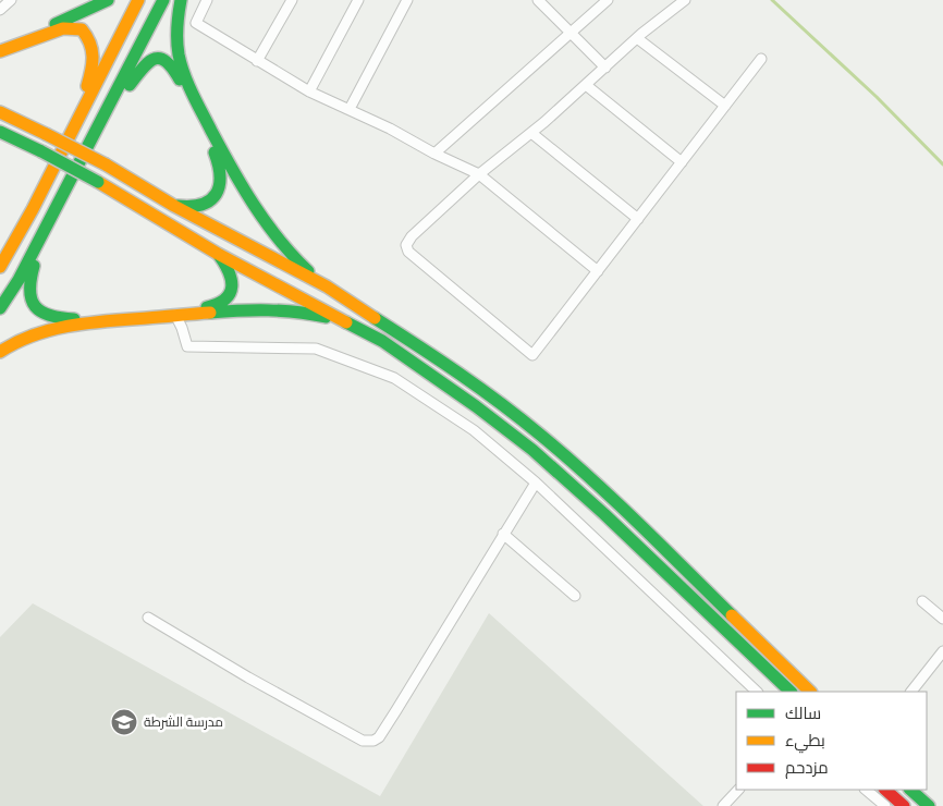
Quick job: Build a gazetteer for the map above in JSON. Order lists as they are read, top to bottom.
{
  "places": {
    "school or university": ["مدرسة الشرطة"]
  },
  "legend": ["سالك", "بطيء", "مزدحم"]
}
